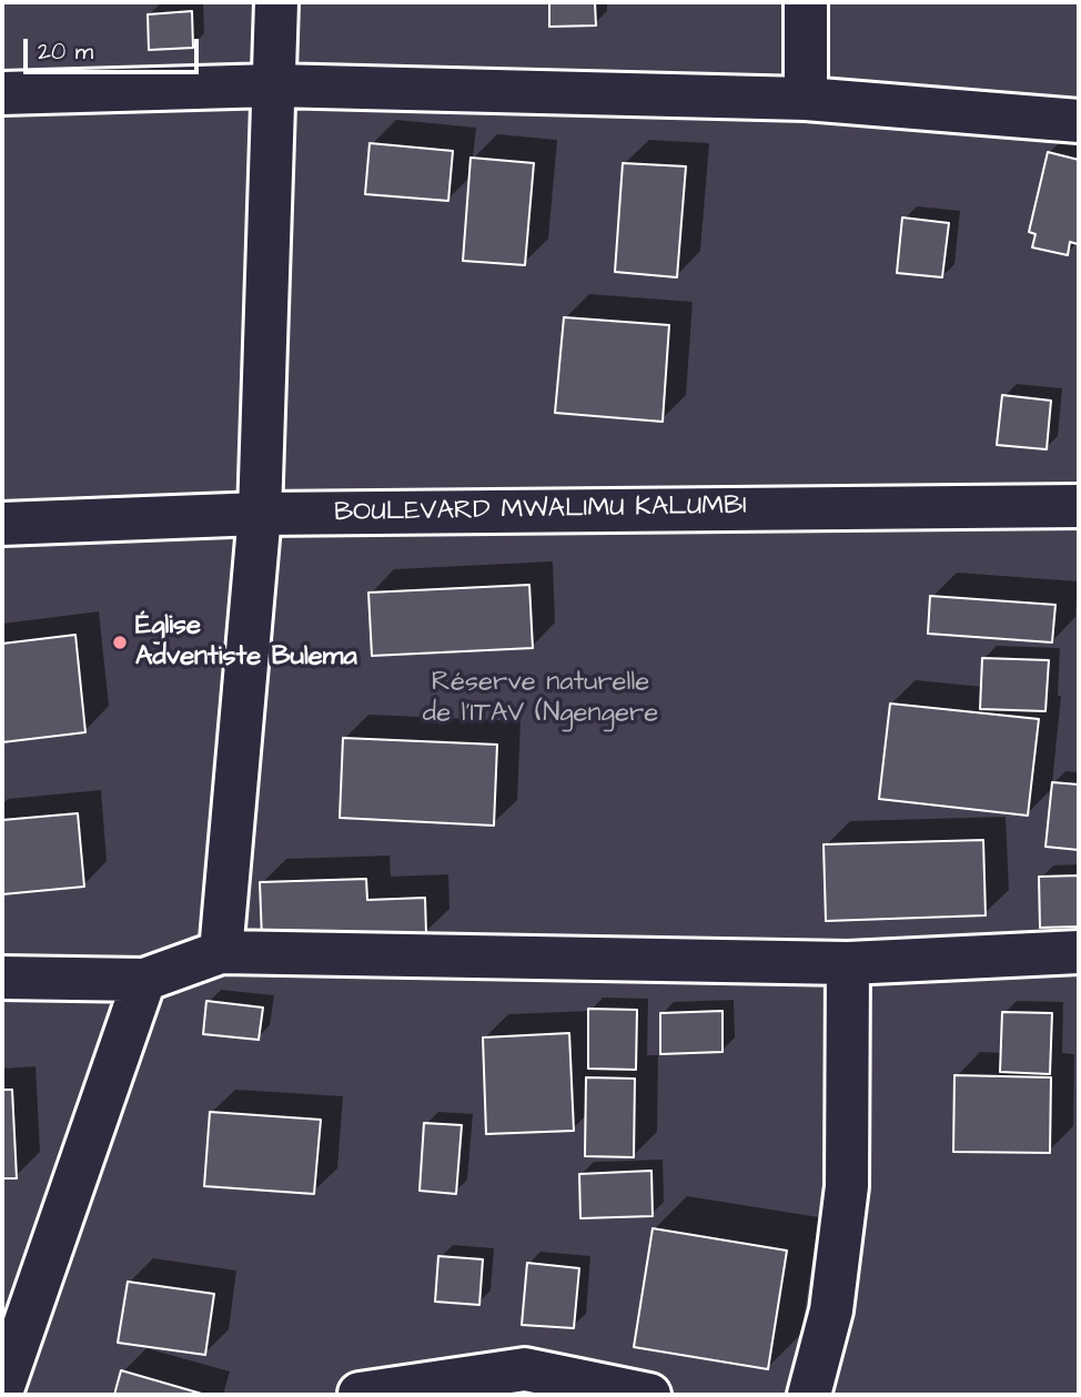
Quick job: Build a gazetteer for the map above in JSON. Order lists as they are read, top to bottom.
{
  "streets": {
    "street": ["BOULEVARD MWALIMU KALUMBI"]
  },
  "parks": ["Réserve naturelle de l'ITAV (Ngengere"],
  "places": ["Église Adventiste Bulema"],
  "scale_bar": "20 m"
}
